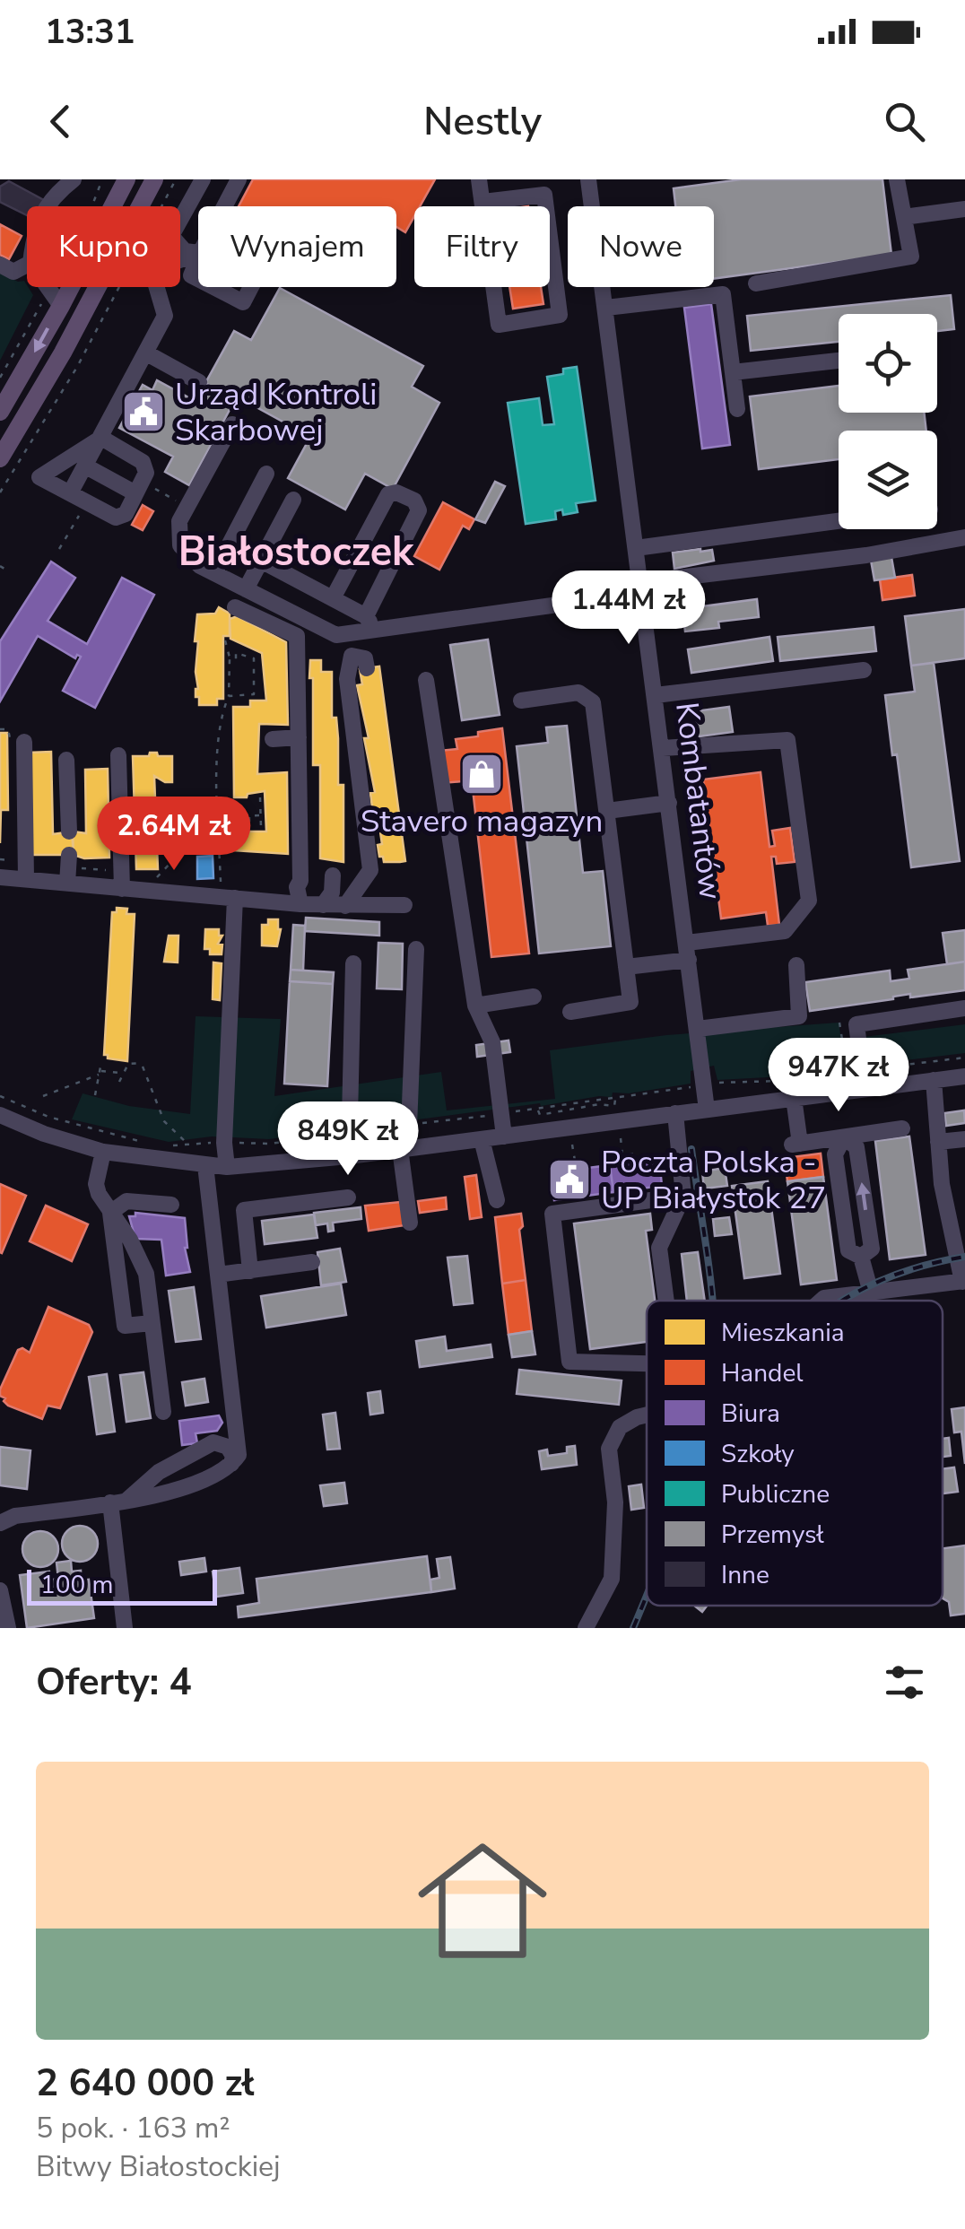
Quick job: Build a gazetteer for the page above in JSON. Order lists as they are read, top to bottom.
{
  "streets": {
    "street": ["Kombatantów"]
  },
  "districts": ["Białostoczek"],
  "places": {
    "public building": ["Urząd Kontroli Skarbowej", "Poczta Polska - UP Białystok 27"],
    "shop": ["Stavero magazyn"]
  },
  "legend": [
    "Mieszkania",
    "Handel",
    "Biura",
    "Szkoły",
    "Publiczne",
    "Przemysł",
    "Inne"
  ],
  "scale_bar": "100 m",
  "page": {
    "status": "13:31",
    "header": "Nestly",
    "chip": [
      "Kupno",
      "Wynajem",
      "Filtry",
      "Nowe"
    ],
    "price": [
      "1.44M zł",
      "2.64M zł",
      "947K zł",
      "849K zł"
    ],
    "scale": "100 m",
    "heading": "Oferty: 4",
    "list": [
      {
        "name": "2 640 000 zł",
        "note": "5 pok. · 163 m² · Bitwy Białostockiej"
      }
    ]
  }
}
